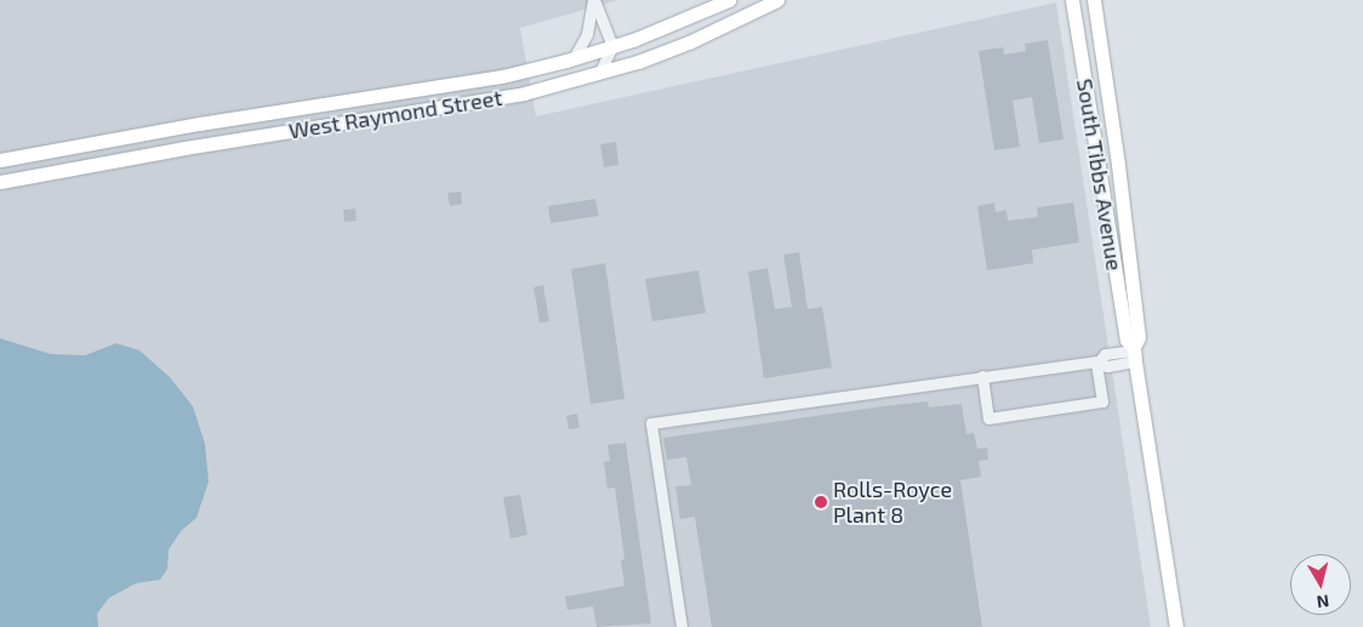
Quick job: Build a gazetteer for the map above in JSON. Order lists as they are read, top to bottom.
{
  "streets": {
    "main road": ["West Raymond Street", "South Tibbs Avenue"]
  },
  "places": ["Rolls-Royce Plant 8"],
  "north": "bottom"
}
